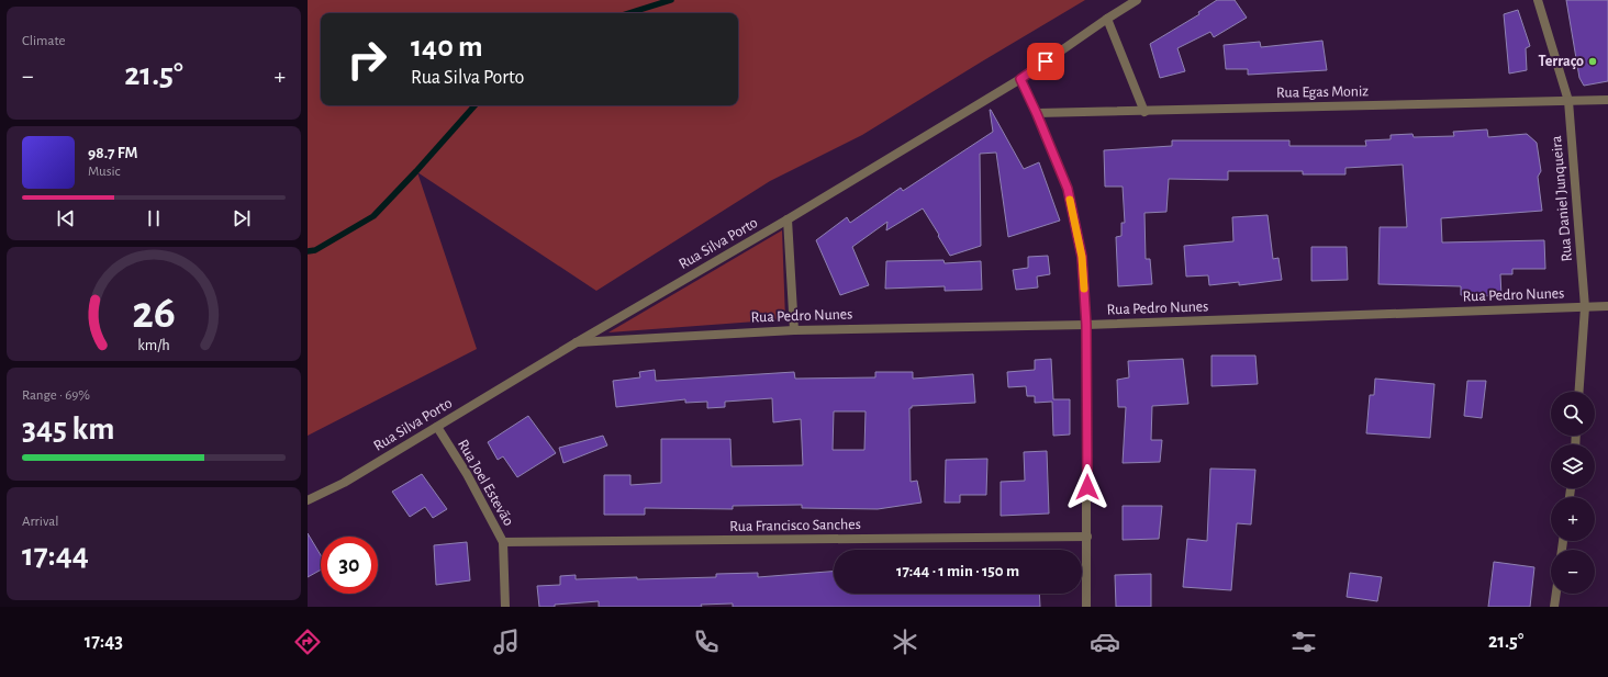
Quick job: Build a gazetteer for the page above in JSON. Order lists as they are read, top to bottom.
{
  "streets": {
    "street": [
      "Rua Egas Moniz",
      "Rua Daniel Junqueira",
      "Rua Silva Porto",
      "Rua Pedro Nunes",
      "Rua Joel Estevão",
      "Rua Francisco Sanches"
    ]
  },
  "crossings": [
    ["Rua Egas Moniz", "Rua Daniel Junqueira"],
    ["Rua Daniel Junqueira", "Rua Pedro Nunes"],
    ["Rua Silva Porto", "Rua Pedro Nunes"],
    ["Rua Silva Porto", "Rua Joel Estevão"],
    ["Rua Joel Estevão", "Rua Francisco Sanches"]
  ],
  "places": ["Terraço"],
  "page": {
    "tile": [
      "Climate",
      ["Range · 69%", "345 km"],
      ["Arrival", "17:44"]
    ],
    "turn": ["140 m", "Rua Silva Porto"],
    "heat": ["−", "21.5°", "+"],
    "song": ["98.7 FM", "Music"],
    "map_buttons": ["+", "−"],
    "limit": "30",
    "trip": "17:44 · 1 min · 150 m",
    "tabs": ["17:43", "21.5°"],
    "gauge": ["26", "km/h"]
  }
}
